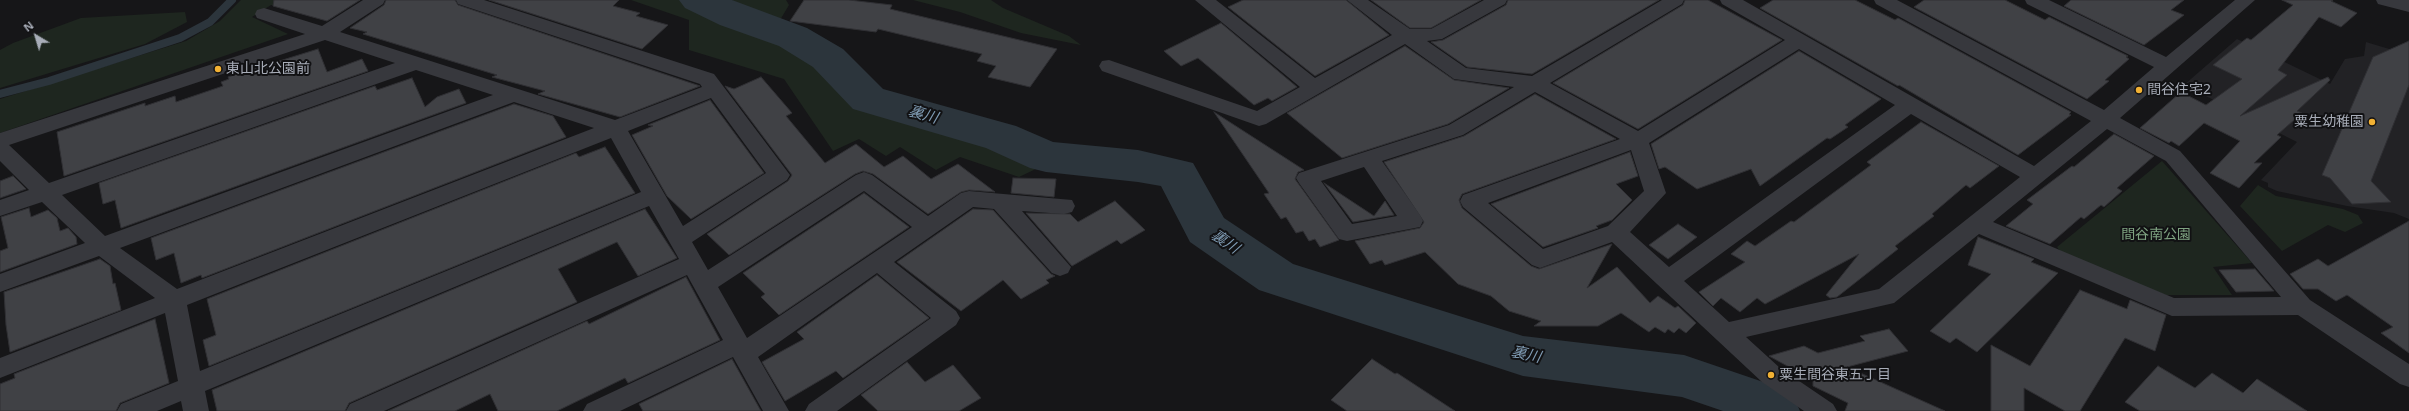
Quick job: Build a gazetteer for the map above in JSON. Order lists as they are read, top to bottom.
{
  "water": ["裏川"],
  "parks": ["間谷南公園"],
  "places": [
    "東山北公園前",
    "間谷住宅2",
    "粟生幼稚園",
    "粟生間谷東五丁目"
  ],
  "north": "top left"
}
